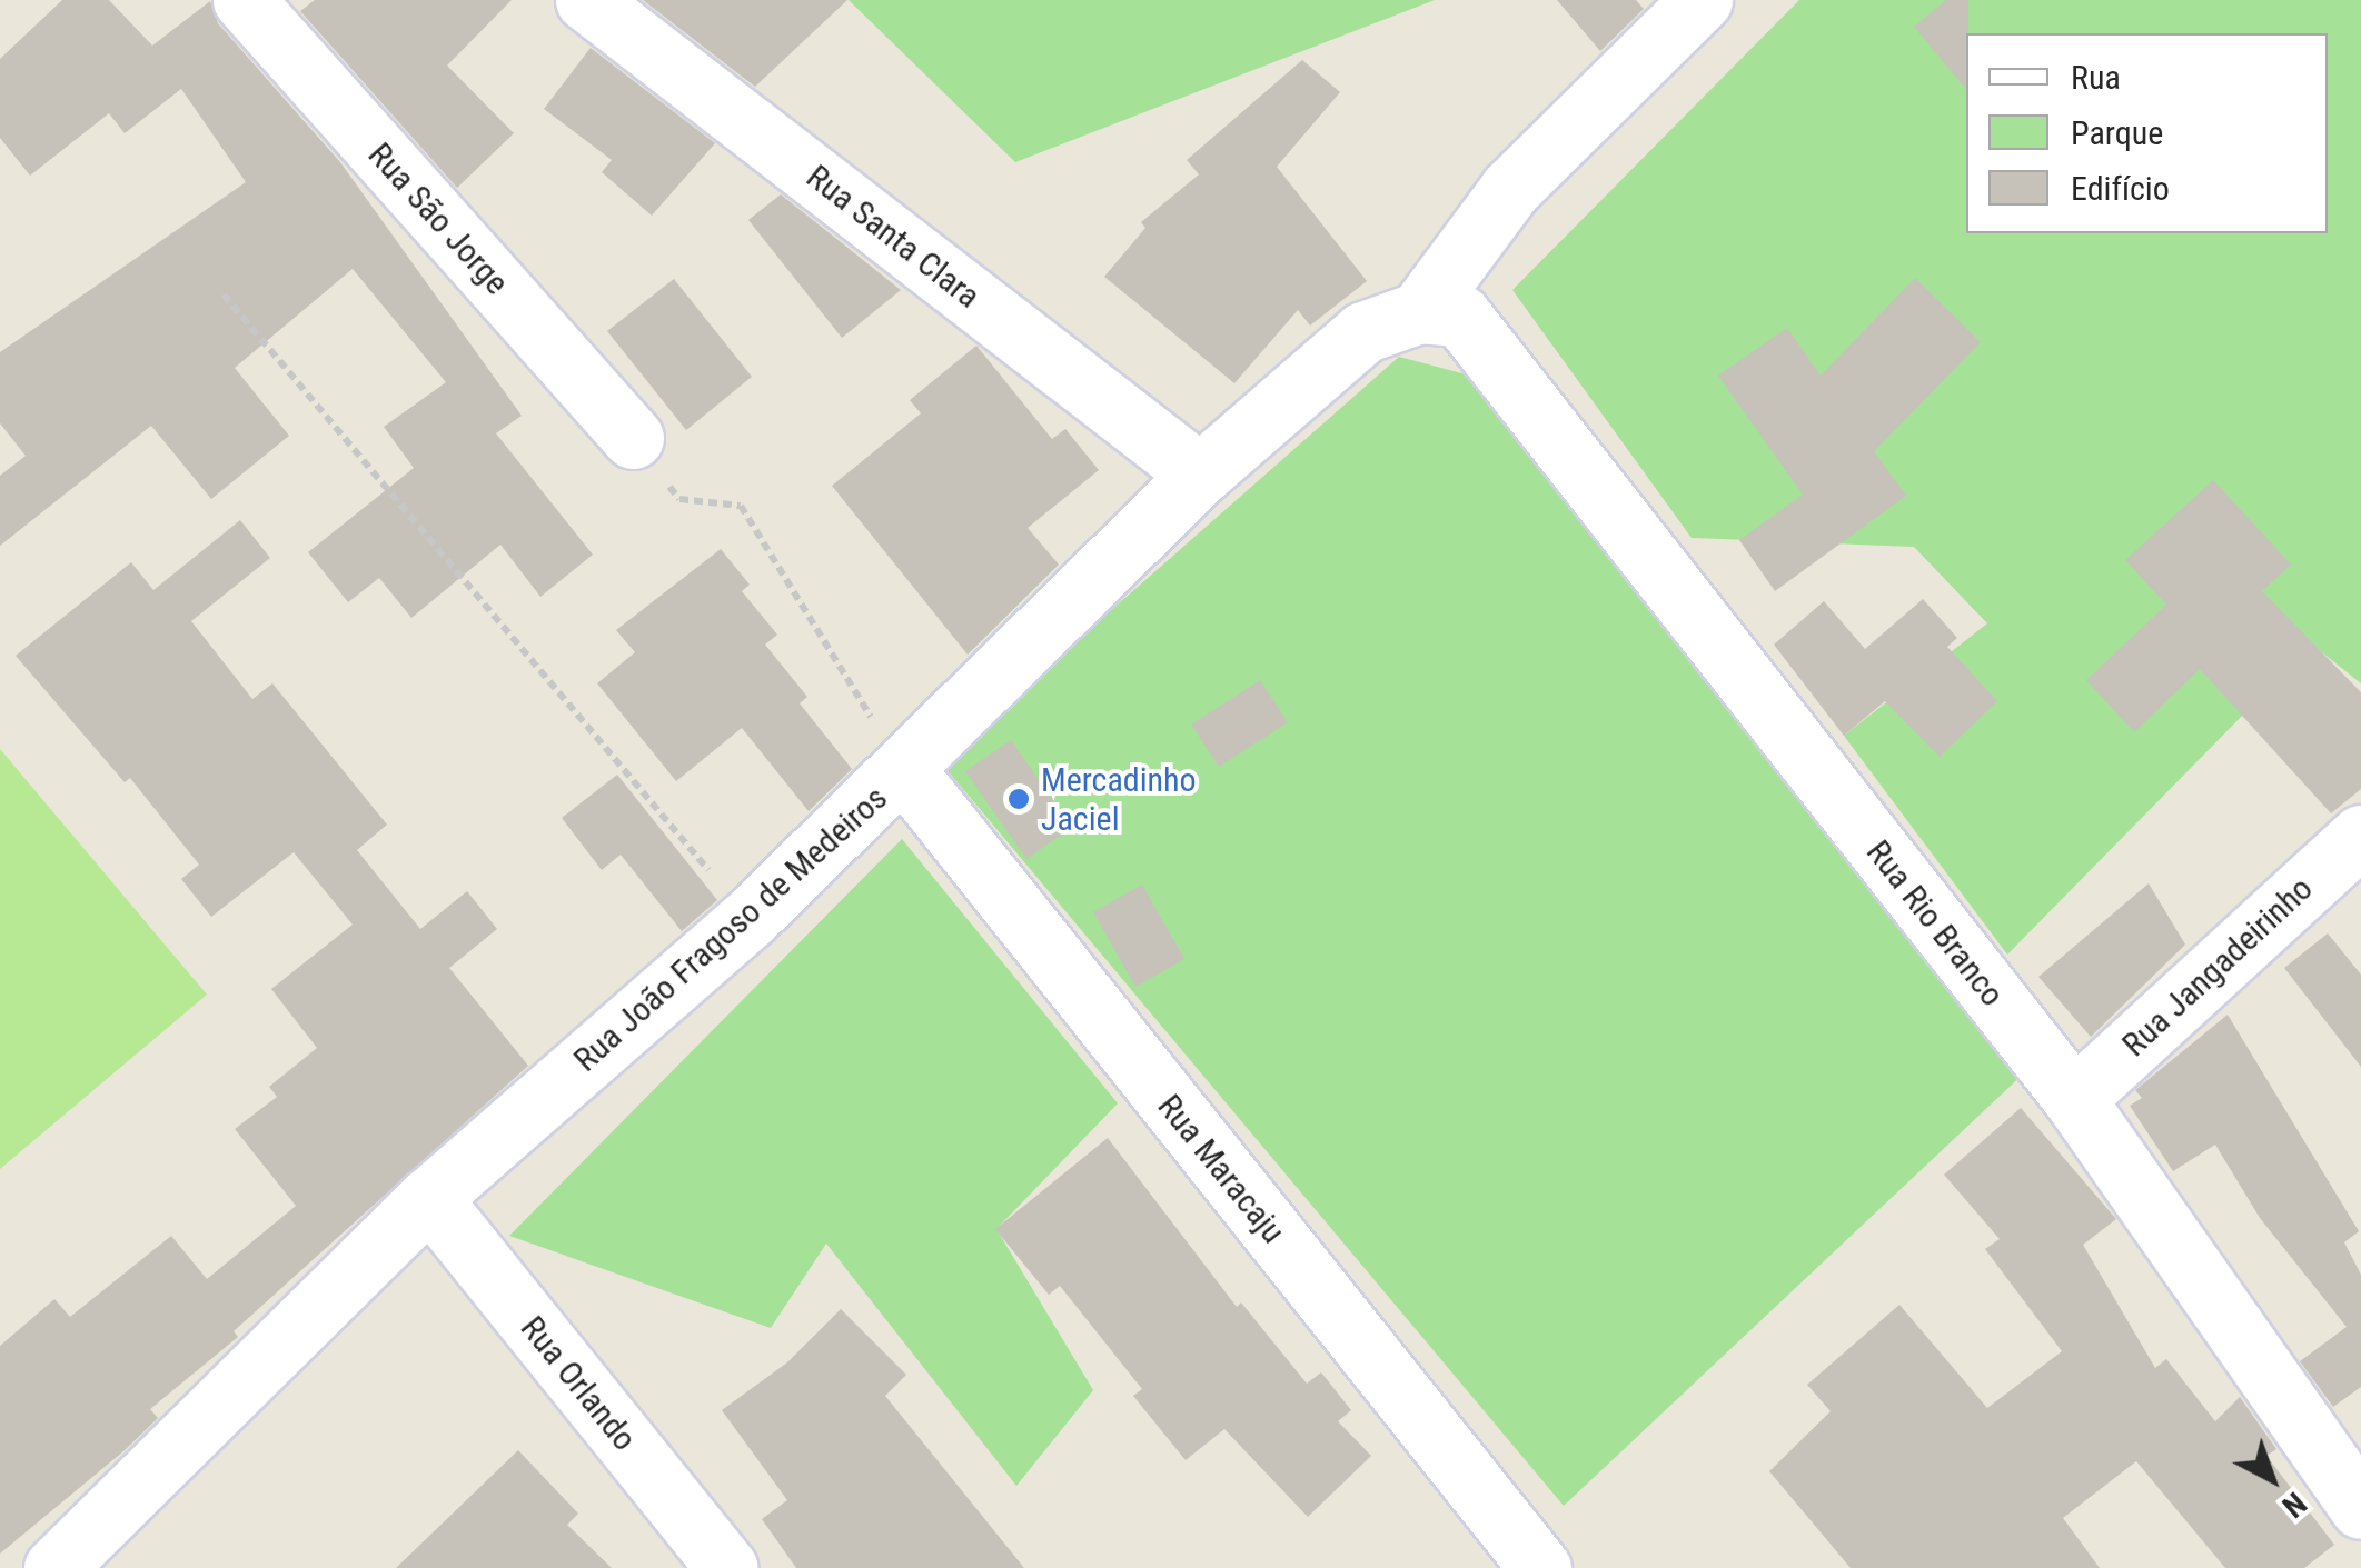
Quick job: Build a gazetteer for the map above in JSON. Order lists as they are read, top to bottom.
{
  "streets": {
    "street": [
      "Rua São Jorge",
      "Rua Santa Clara",
      "Rua Rio Branco",
      "Rua João Fragoso de Medeiros",
      "Rua Jangadeirinho",
      "Rua Maracaju",
      "Rua Orlando"
    ]
  },
  "crossings": [
    ["Rua Santa Clara", "Rua João Fragoso de Medeiros"],
    ["Rua Rio Branco", "Rua João Fragoso de Medeiros"],
    ["Rua Rio Branco", "Rua Jangadeirinho"],
    ["Rua João Fragoso de Medeiros", "Rua Maracaju"],
    ["Rua João Fragoso de Medeiros", "Rua Orlando"]
  ],
  "places": ["Mercadinho Jaciel"],
  "legend": ["Rua", "Parque", "Edifício"],
  "north": "bottom right"
}
